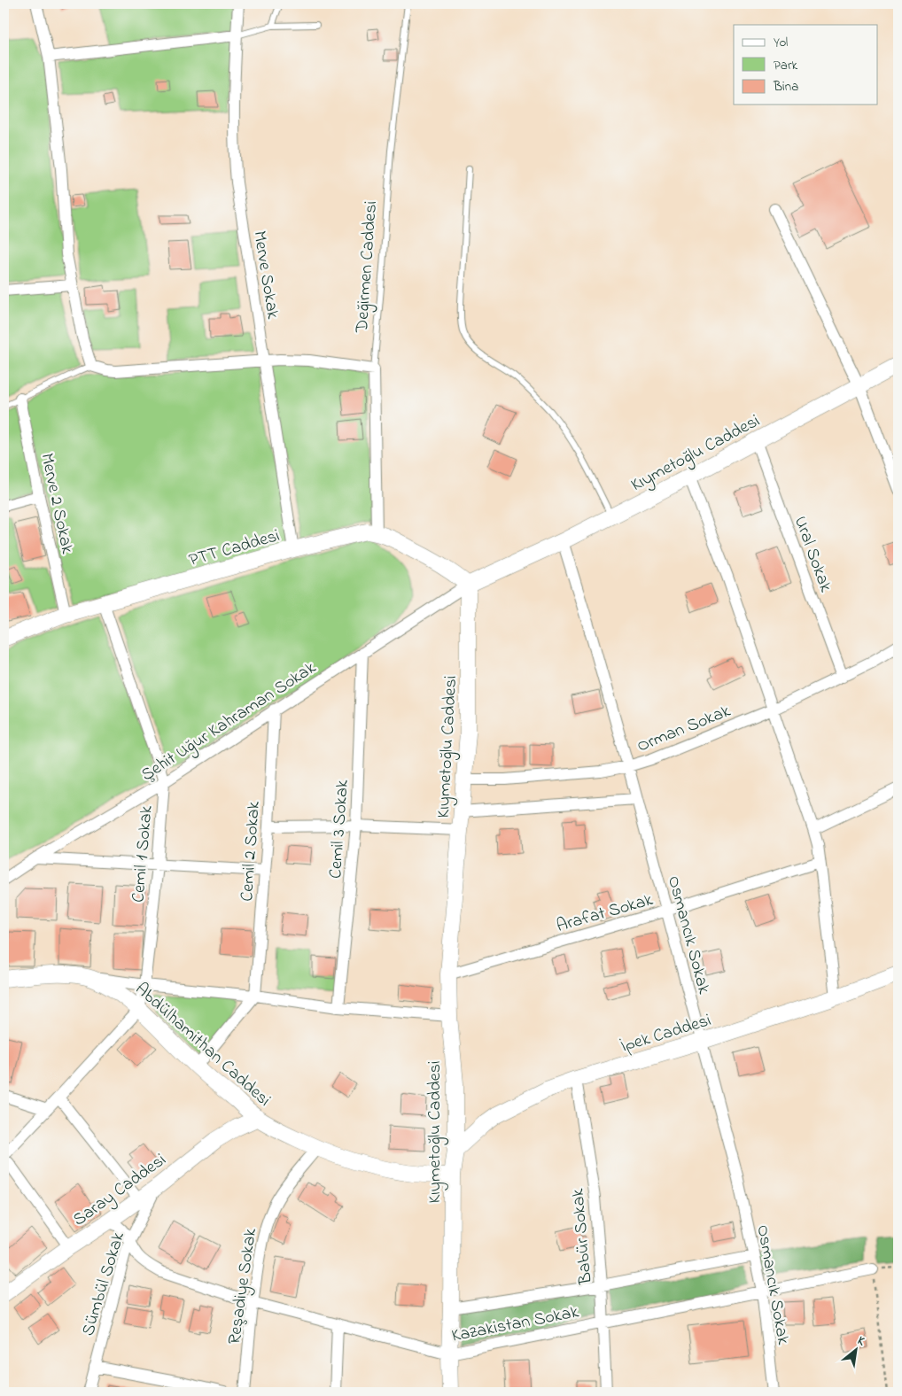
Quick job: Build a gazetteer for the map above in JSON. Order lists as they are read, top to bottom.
{
  "streets": {
    "main road": [
      "Kıymetoğlu Caddesi",
      "PTT Caddesi",
      "İpek Caddesi",
      "Abdülhamithan Caddesi",
      "Saray Caddesi"
    ],
    "street": [
      "Değirmen Caddesi",
      "Merve Sokak",
      "Merve 2 Sokak",
      "Ural Sokak",
      "Şehit Uğur Kahraman Sokak",
      "Orman Sokak",
      "Cemil 3 Sokak",
      "Cemil 2 Sokak",
      "Cemil 1 Sokak",
      "Arafat Sokak",
      "Osmancık Sokak",
      "Babür Sokak",
      "Sümbül Sokak",
      "Reşadiye Sokak",
      "Kazakistan Sokak"
    ]
  },
  "crossings": [
    ["Değirmen Caddesi", "PTT Caddesi"],
    ["Merve Sokak", "PTT Caddesi"],
    ["Kıymetoğlu Caddesi", "PTT Caddesi"],
    ["Kıymetoğlu Caddesi", "Ural Sokak"],
    ["Kıymetoğlu Caddesi", "Şehit Uğur Kahraman Sokak"],
    ["Kıymetoğlu Caddesi", "Orman Sokak"],
    ["Kıymetoğlu Caddesi", "Arafat Sokak"],
    ["Kıymetoğlu Caddesi", "Osmancık Sokak"],
    ["Kıymetoğlu Caddesi", "İpek Caddesi"],
    ["Kıymetoğlu Caddesi", "Abdülhamithan Caddesi"],
    ["Kıymetoğlu Caddesi", "Kazakistan Sokak"],
    ["Merve 2 Sokak", "PTT Caddesi"],
    ["PTT Caddesi", "Şehit Uğur Kahraman Sokak"],
    ["PTT Caddesi", "Cemil 1 Sokak"],
    ["Ural Sokak", "Orman Sokak"],
    ["Şehit Uğur Kahraman Sokak", "Cemil 3 Sokak"],
    ["Şehit Uğur Kahraman Sokak", "Cemil 2 Sokak"],
    ["Şehit Uğur Kahraman Sokak", "Cemil 1 Sokak"],
    ["Orman Sokak", "Osmancık Sokak"],
    ["Cemil 1 Sokak", "Abdülhamithan Caddesi"],
    ["Arafat Sokak", "Osmancık Sokak"],
    ["Osmancık Sokak", "İpek Caddesi"],
    ["Osmancık Sokak", "Kazakistan Sokak"],
    ["İpek Caddesi", "Babür Sokak"],
    ["Abdülhamithan Caddesi", "Saray Caddesi"],
    ["Abdülhamithan Caddesi", "Reşadiye Sokak"],
    ["Saray Caddesi", "Sümbül Sokak"],
    ["Saray Caddesi", "Kazakistan Sokak"],
    ["Babür Sokak", "Kazakistan Sokak"],
    ["Sümbül Sokak", "Kazakistan Sokak"],
    ["Reşadiye Sokak", "Kazakistan Sokak"]
  ],
  "legend": ["Yol", "Park", "Bina"],
  "north": "top right"
}
